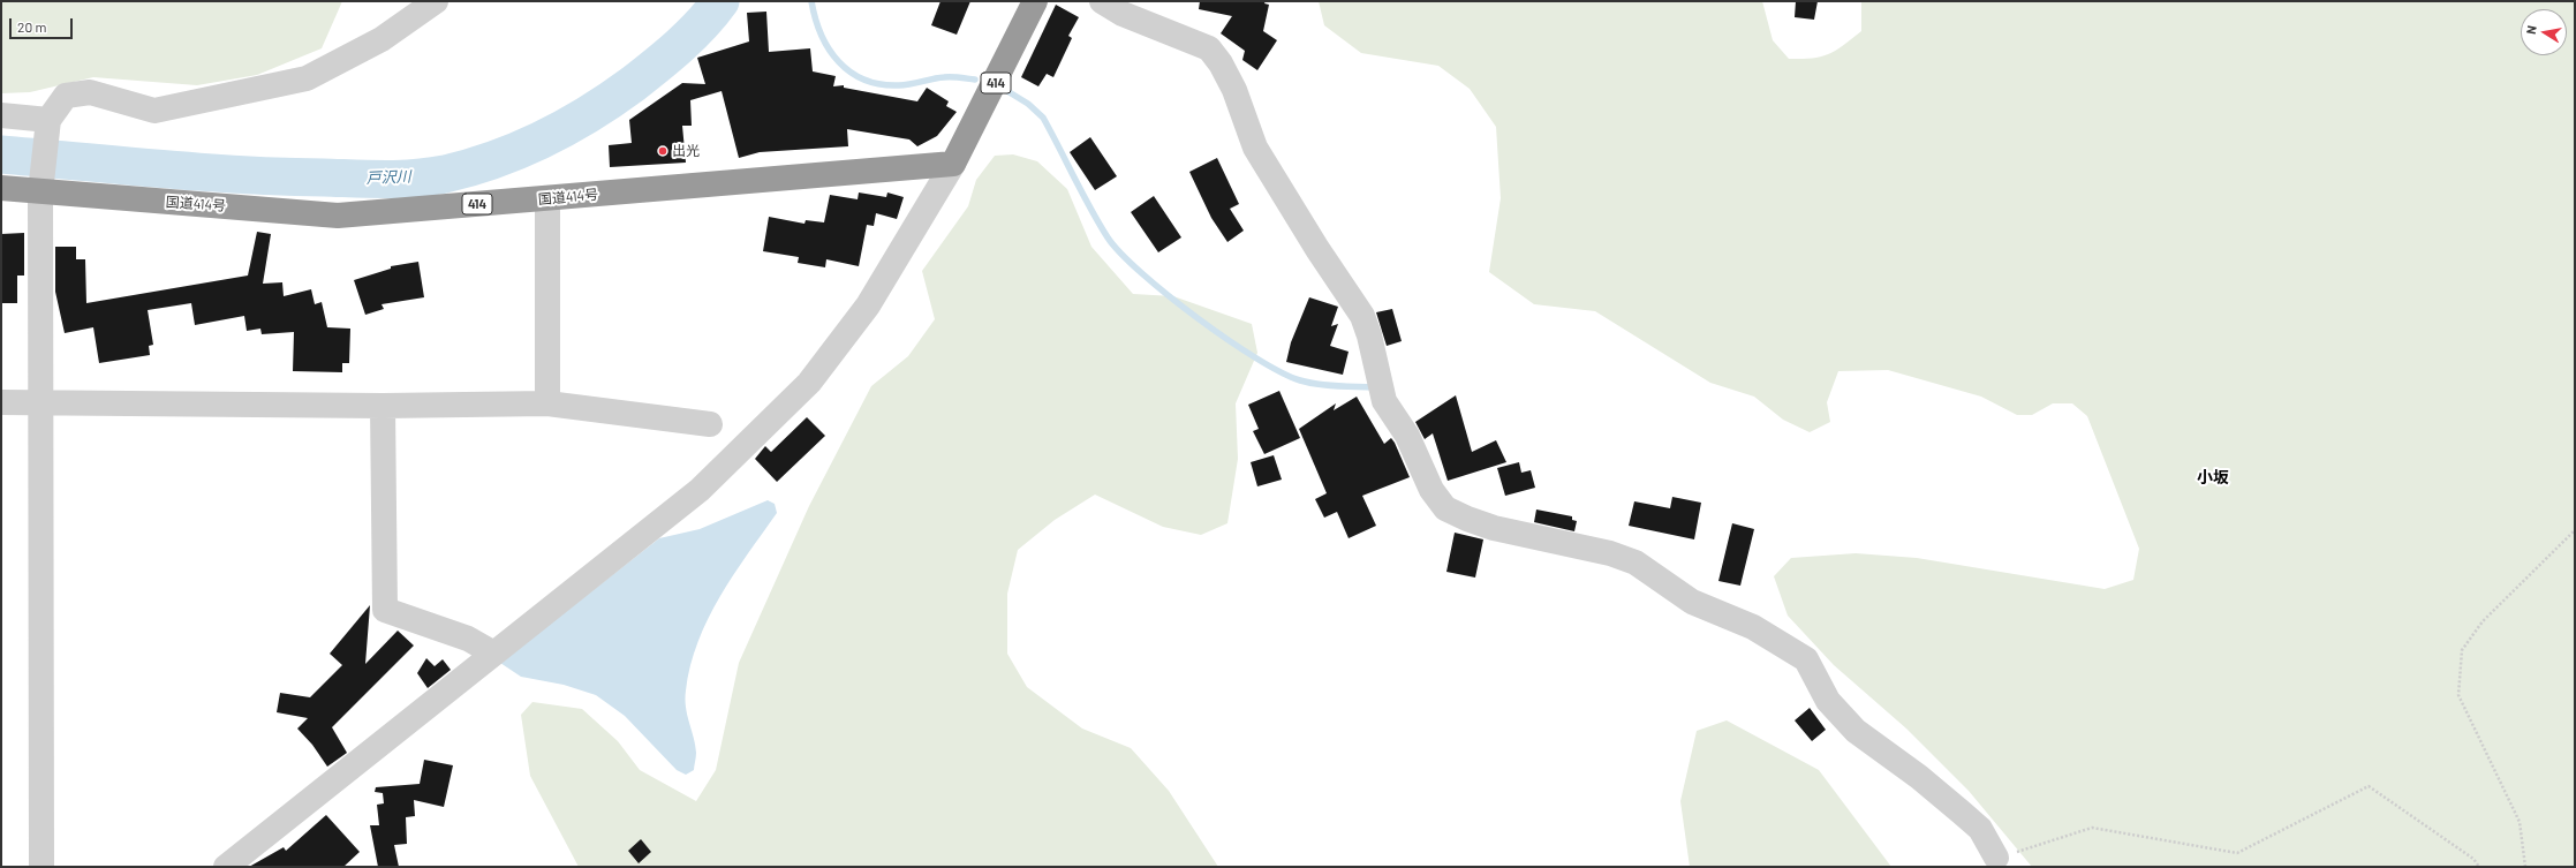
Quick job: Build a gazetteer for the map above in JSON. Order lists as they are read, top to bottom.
{
  "streets": {
    "highway": ["414", "国道414号"]
  },
  "crossings": [
    ["414", "国道414号"]
  ],
  "districts": ["小坂"],
  "water": ["戸沢川"],
  "places": ["出光"],
  "scale_bar": "20 m",
  "north": "left"
}
